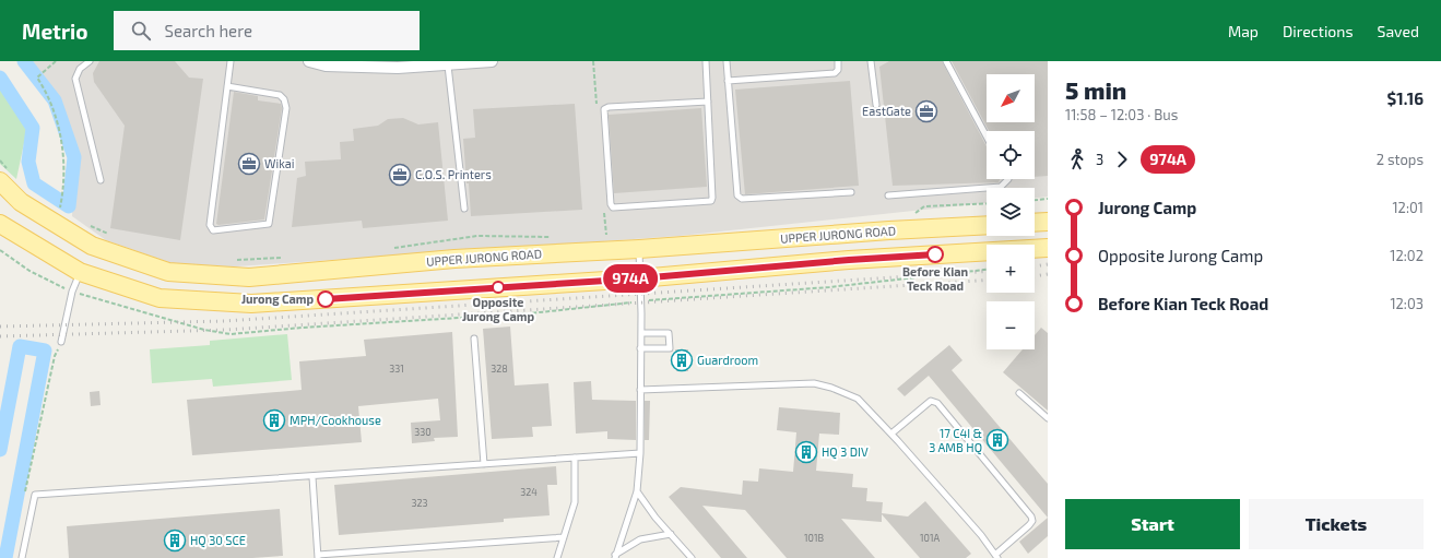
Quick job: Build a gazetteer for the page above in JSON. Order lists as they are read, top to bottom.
{
  "streets": {
    "main road": ["UPPER JURONG ROAD"]
  },
  "places": {
    "office": ["EastGate", "Wikai", "C.O.S. Printers"],
    "other": ["Before Kian Teck Road", "Opposite Jurong Camp", "Jurong Camp"],
    "building": [
      "Guardroom",
      "MPH/Cookhouse",
      "17 C4I & 3 AMB HQ",
      "HQ 3 DIV",
      "HQ 30 SCE"
    ]
  },
  "lines": ["bus line 974A"],
  "house_numbers": [
    "331",
    "328",
    "330",
    "324",
    "323",
    "101B",
    "101A"
  ],
  "north": "bottom left",
  "page": {
    "header": "Metrio",
    "search": "Search here",
    "nav": ["Map", "Directions", "Saved"],
    "on_map": "974A",
    "heading": ["5 min", "11:58 – 12:03 · Bus", "$1.16"],
    "map_buttons": ["+", "−"],
    "legs": ["3", "974A", "2 stops"],
    "list": [
      {
        "name": "Jurong Camp",
        "value": "12:01"
      },
      {
        "name": "Opposite Jurong Camp",
        "value": "12:02"
      },
      {
        "name": "Before Kian Teck Road",
        "value": "12:03"
      }
    ],
    "buttons": ["Start", "Tickets"]
  }
}
